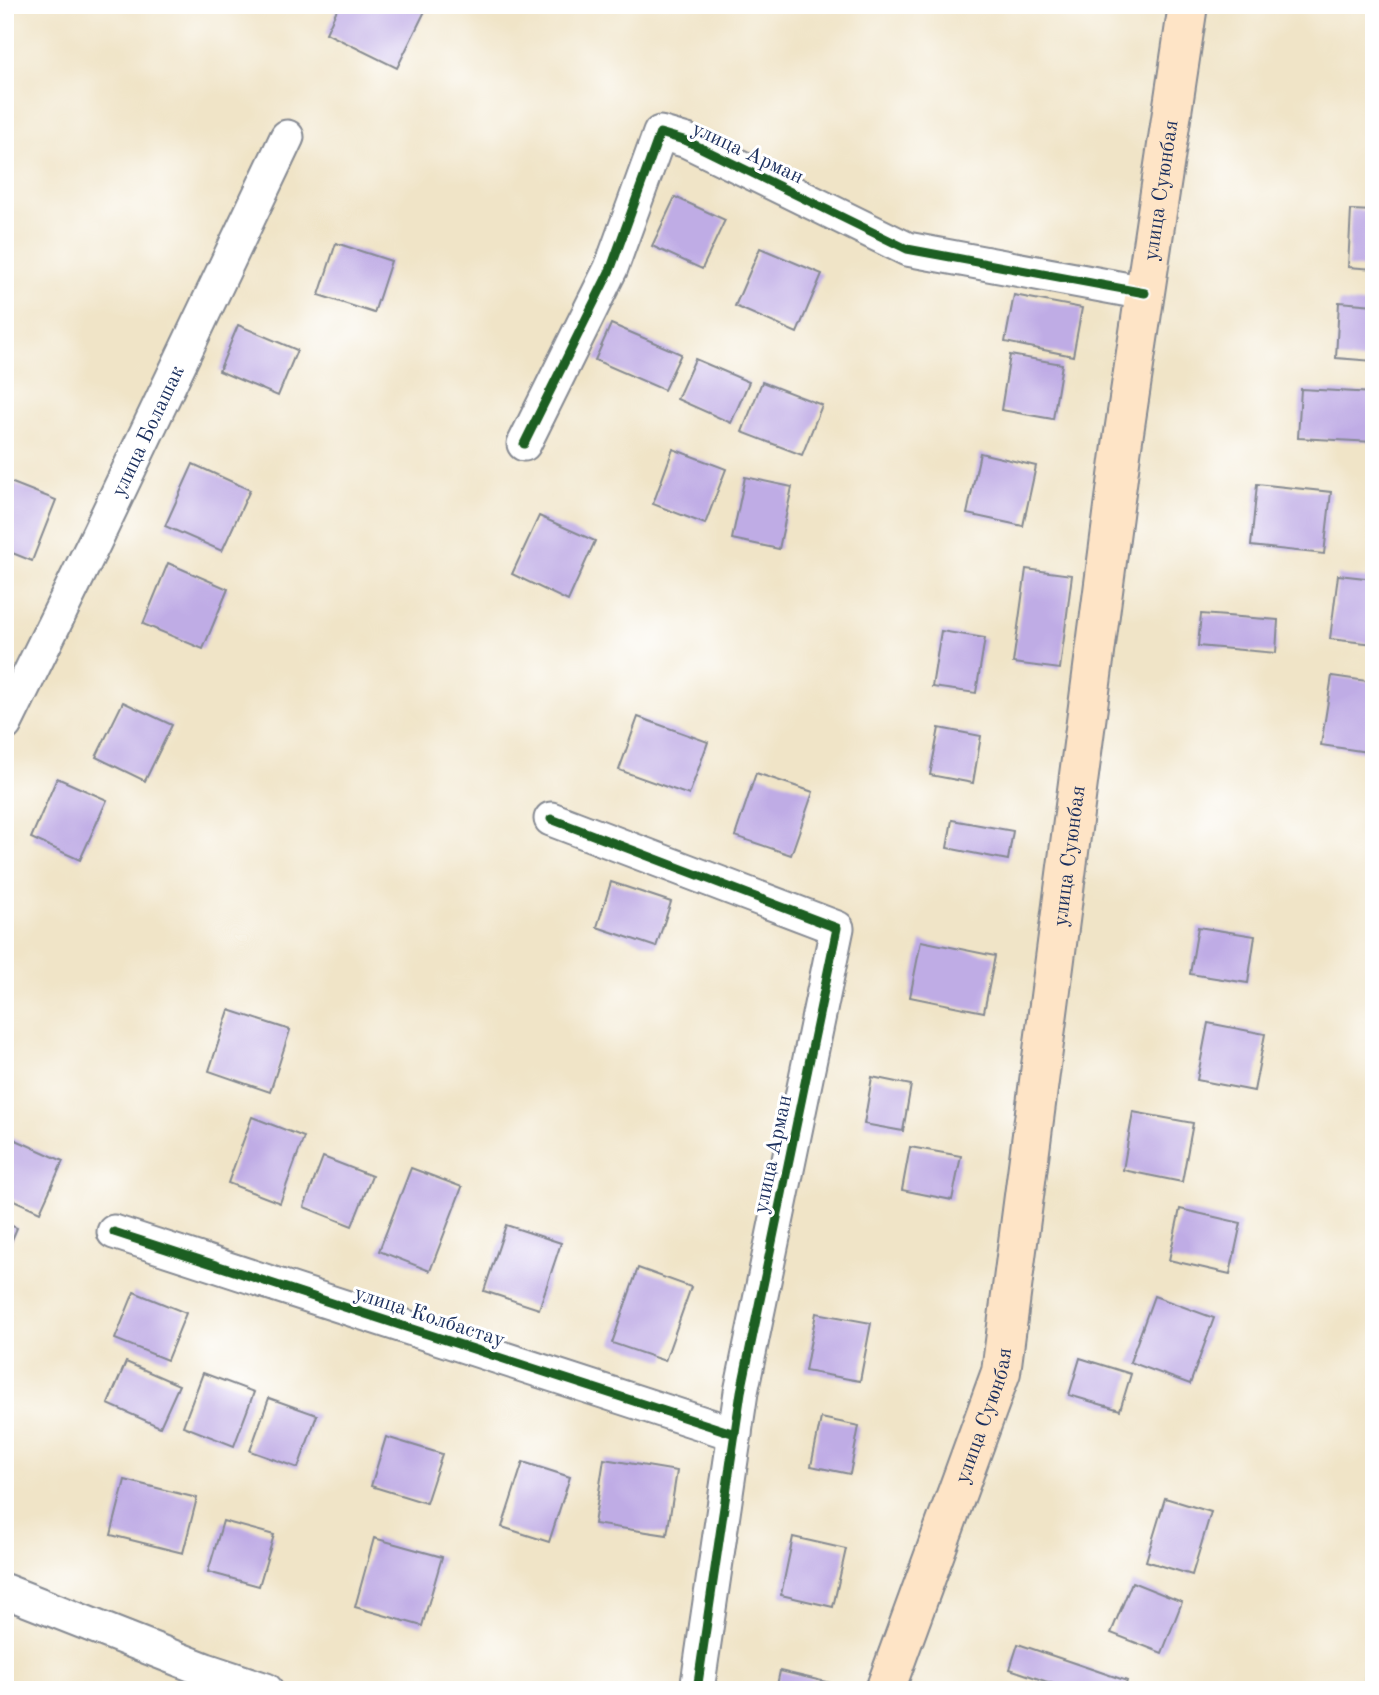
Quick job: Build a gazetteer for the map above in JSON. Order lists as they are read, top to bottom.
{
  "streets": {
    "main road": ["улица Суюнбая"],
    "street": ["улица Арман", "улица Болашак", "улица Колбастау"]
  },
  "crossings": [
    ["улица Арман", "улица Суюнбая"],
    ["улица Арман", "улица Колбастау"]
  ]
}
